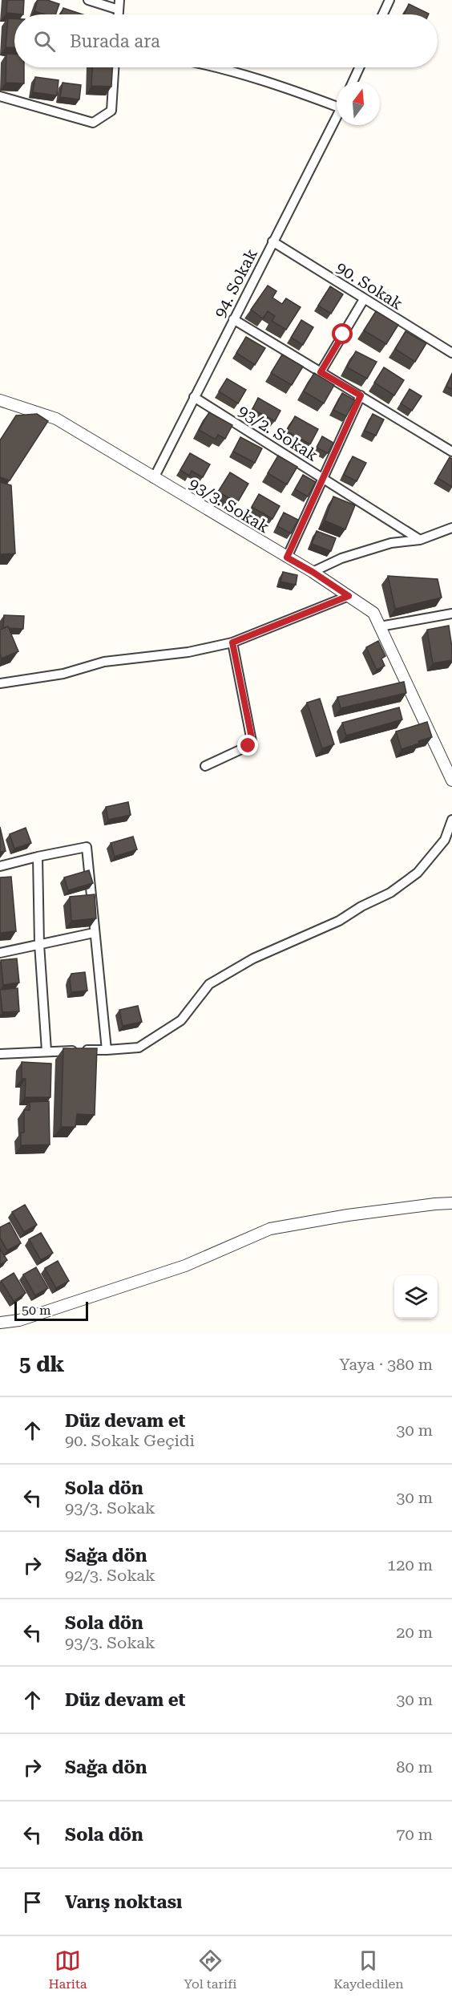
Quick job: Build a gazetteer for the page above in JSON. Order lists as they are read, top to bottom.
{
  "streets": {
    "street": [
      "94. Sokak",
      "90. Sokak",
      "93/2. Sokak",
      "93/3. Sokak"
    ]
  },
  "crossings": [
    ["94. Sokak", "90. Sokak"],
    ["94. Sokak", "93/2. Sokak"],
    ["94. Sokak", "93/3. Sokak"]
  ],
  "scale_bar": "50 m",
  "north": "top",
  "page": {
    "search": "Burada ara",
    "scale": "50 m",
    "heading": ["5 dk", "Yaya · 380 m"],
    "list": [
      ["Düz devam et", "90. Sokak Geçidi", "30 m"],
      ["Sola dön", "93/3. Sokak", "30 m"],
      ["Sağa dön", "92/3. Sokak", "120 m"],
      ["Sola dön", "93/3. Sokak", "20 m"],
      ["Düz devam et", "30 m"],
      ["Sağa dön", "80 m"],
      ["Sola dön", "70 m"],
      "Varış noktası"
    ],
    "nav": ["Harita", "Yol tarifi", "Kaydedilen"]
  }
}
